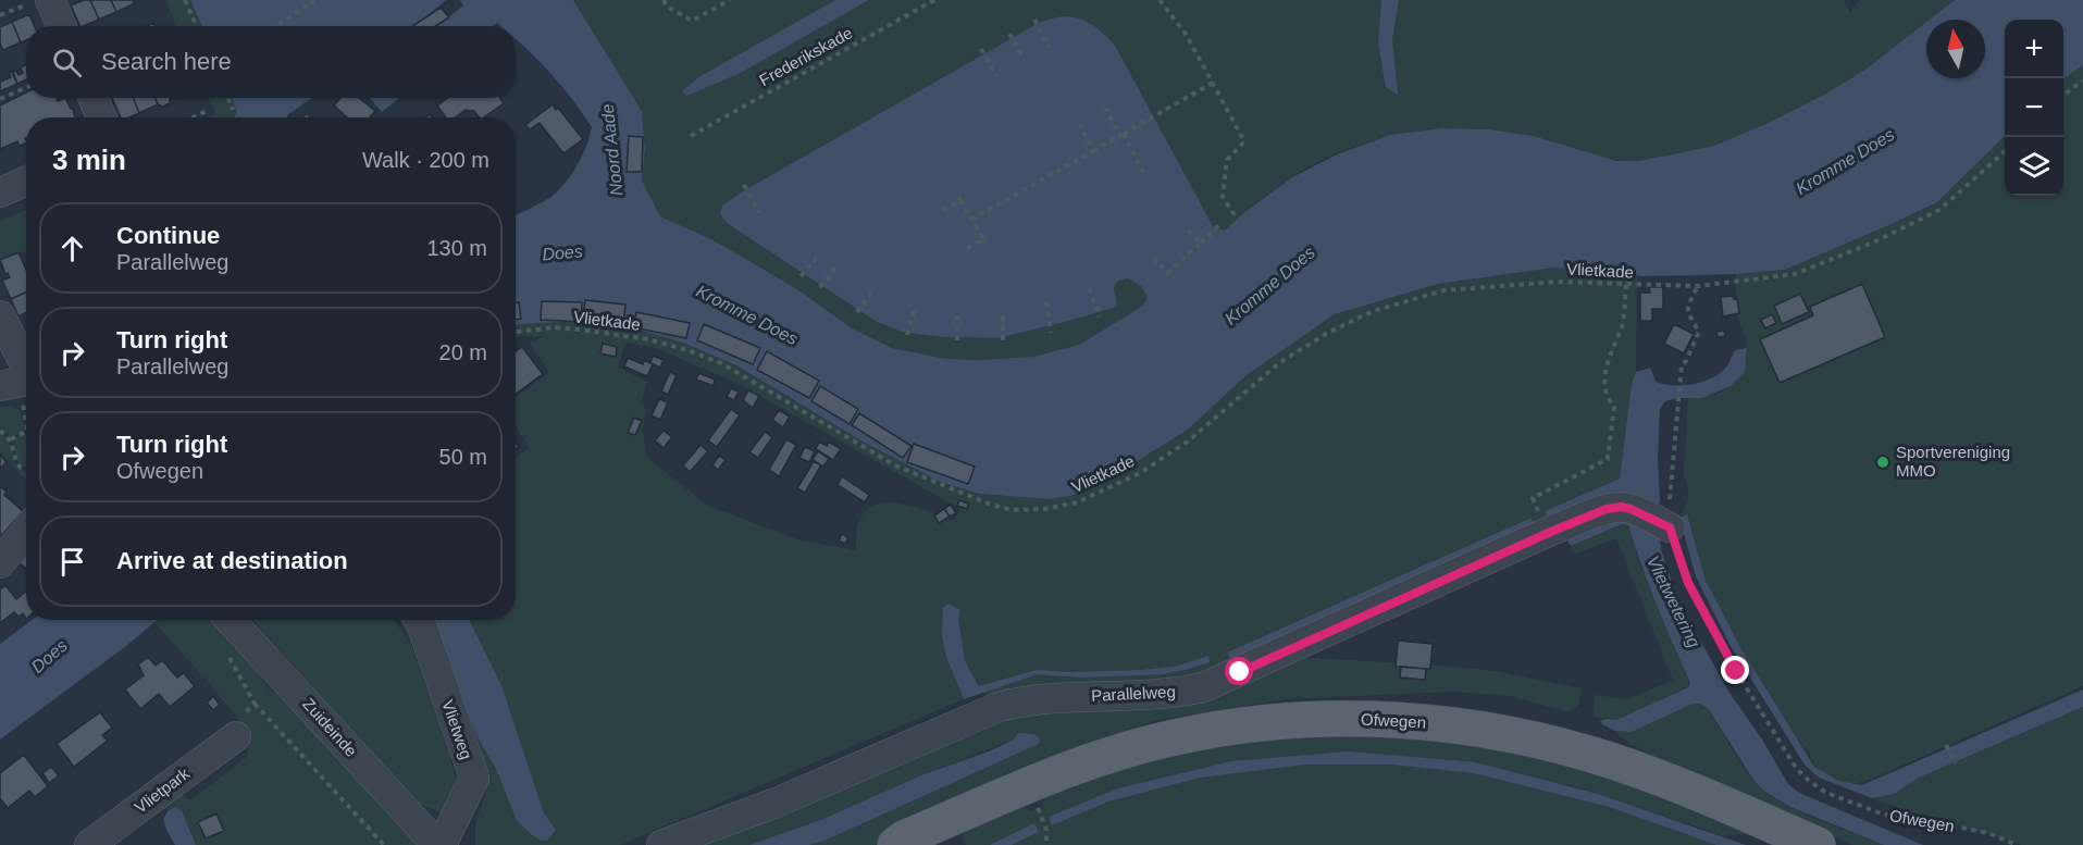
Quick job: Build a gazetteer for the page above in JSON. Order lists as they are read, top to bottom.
{
  "streets": {
    "main road": ["Ofwegen"],
    "street": [
      "Parallelweg",
      "Zuideinde",
      "Vlietweg",
      "Vlietpark"
    ],
    "path": ["Frederikskade", "Vlietkade"]
  },
  "crossings": [
    ["Parallelweg", "Ofwegen"],
    ["Zuideinde", "Vlietweg"]
  ],
  "water": [
    "Noord Aade",
    "Kromme Does",
    "Does",
    "Vlietwetering"
  ],
  "places": ["Sportvereniging MMO"],
  "north": "top",
  "page": {
    "map_buttons": ["+", "−"],
    "search": "Search here",
    "heading": ["3 min", "Walk · 200 m"],
    "list": [
      ["Continue", "Parallelweg", "130 m"],
      ["Turn right", "Parallelweg", "20 m"],
      ["Turn right", "Ofwegen", "50 m"],
      "Arrive at destination"
    ]
  }
}
